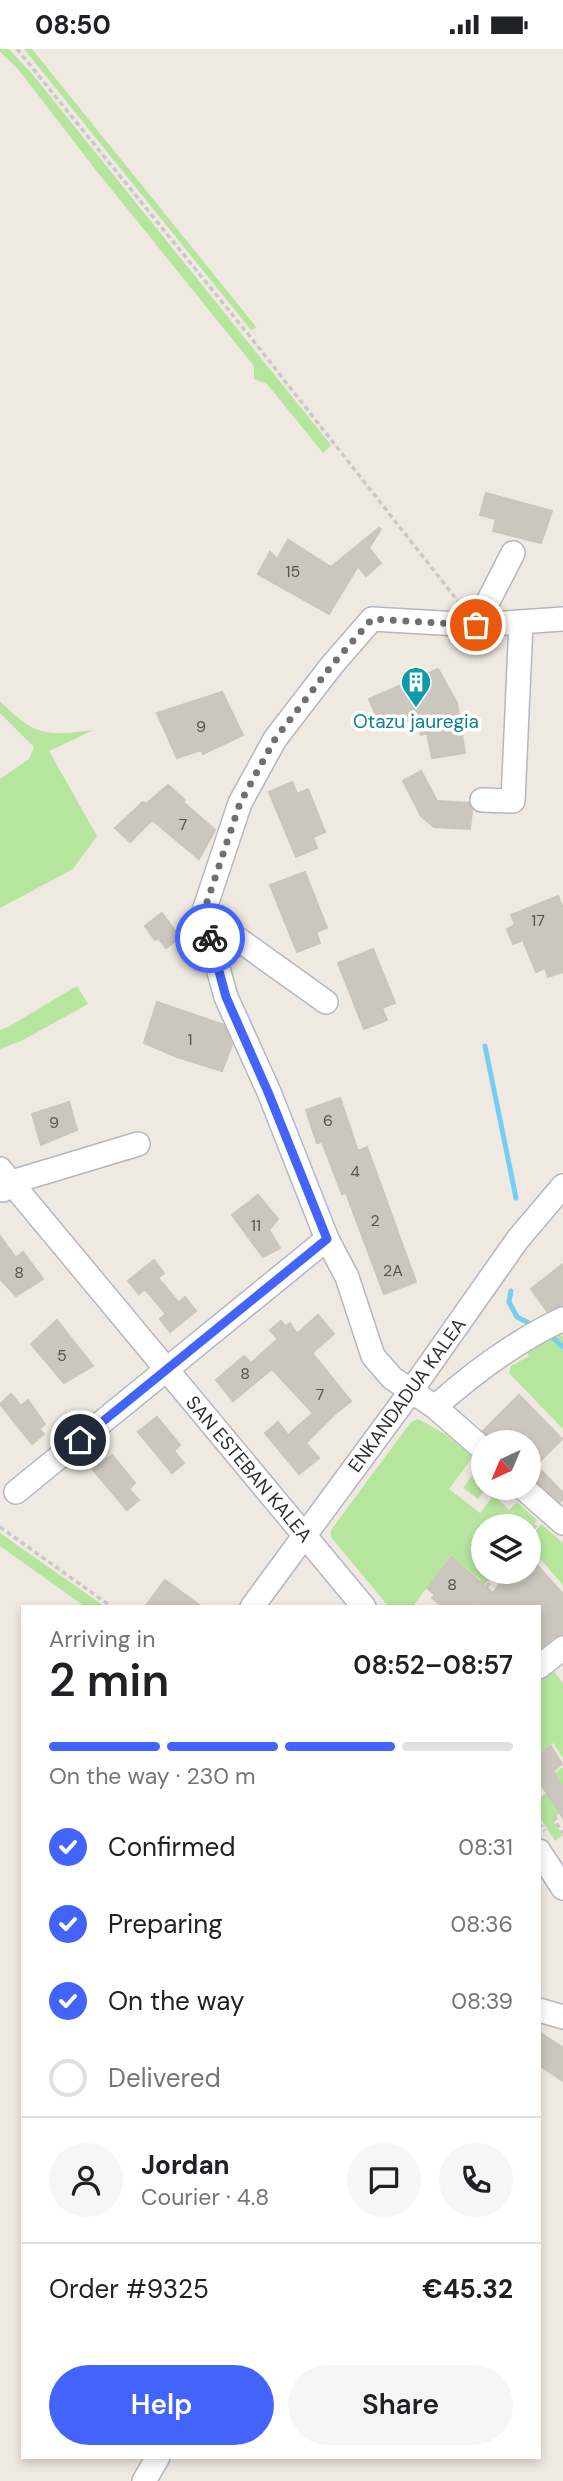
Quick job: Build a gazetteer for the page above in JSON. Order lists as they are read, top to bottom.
{
  "streets": {
    "street": ["ENKANDADUA KALEA", "SAN ESTEBAN KALEA"]
  },
  "crossings": [
    ["ENKANDADUA KALEA", "SAN ESTEBAN KALEA"]
  ],
  "places": {
    "building": ["Otazu jauregia"]
  },
  "house_numbers": [
    "15",
    "9",
    "7",
    "17",
    "1",
    "6",
    "9",
    "4",
    "2",
    "11",
    "2A",
    "8",
    "5",
    "8",
    "7",
    "8"
  ],
  "north": "bottom left",
  "page": {
    "status": "08:50",
    "heading": ["2 min", "Arriving in", "08:52–08:57"],
    "panel": [
      "Jordan",
      "Courier · 4.8",
      "Order #9325",
      "€45.32"
    ],
    "bar": "On the way · 230 m",
    "list": [
      ["Confirmed", "08:31"],
      ["Preparing", "08:36"],
      ["On the way", "08:39"],
      "Delivered"
    ],
    "buttons": ["Help", "Share"]
  }
}
